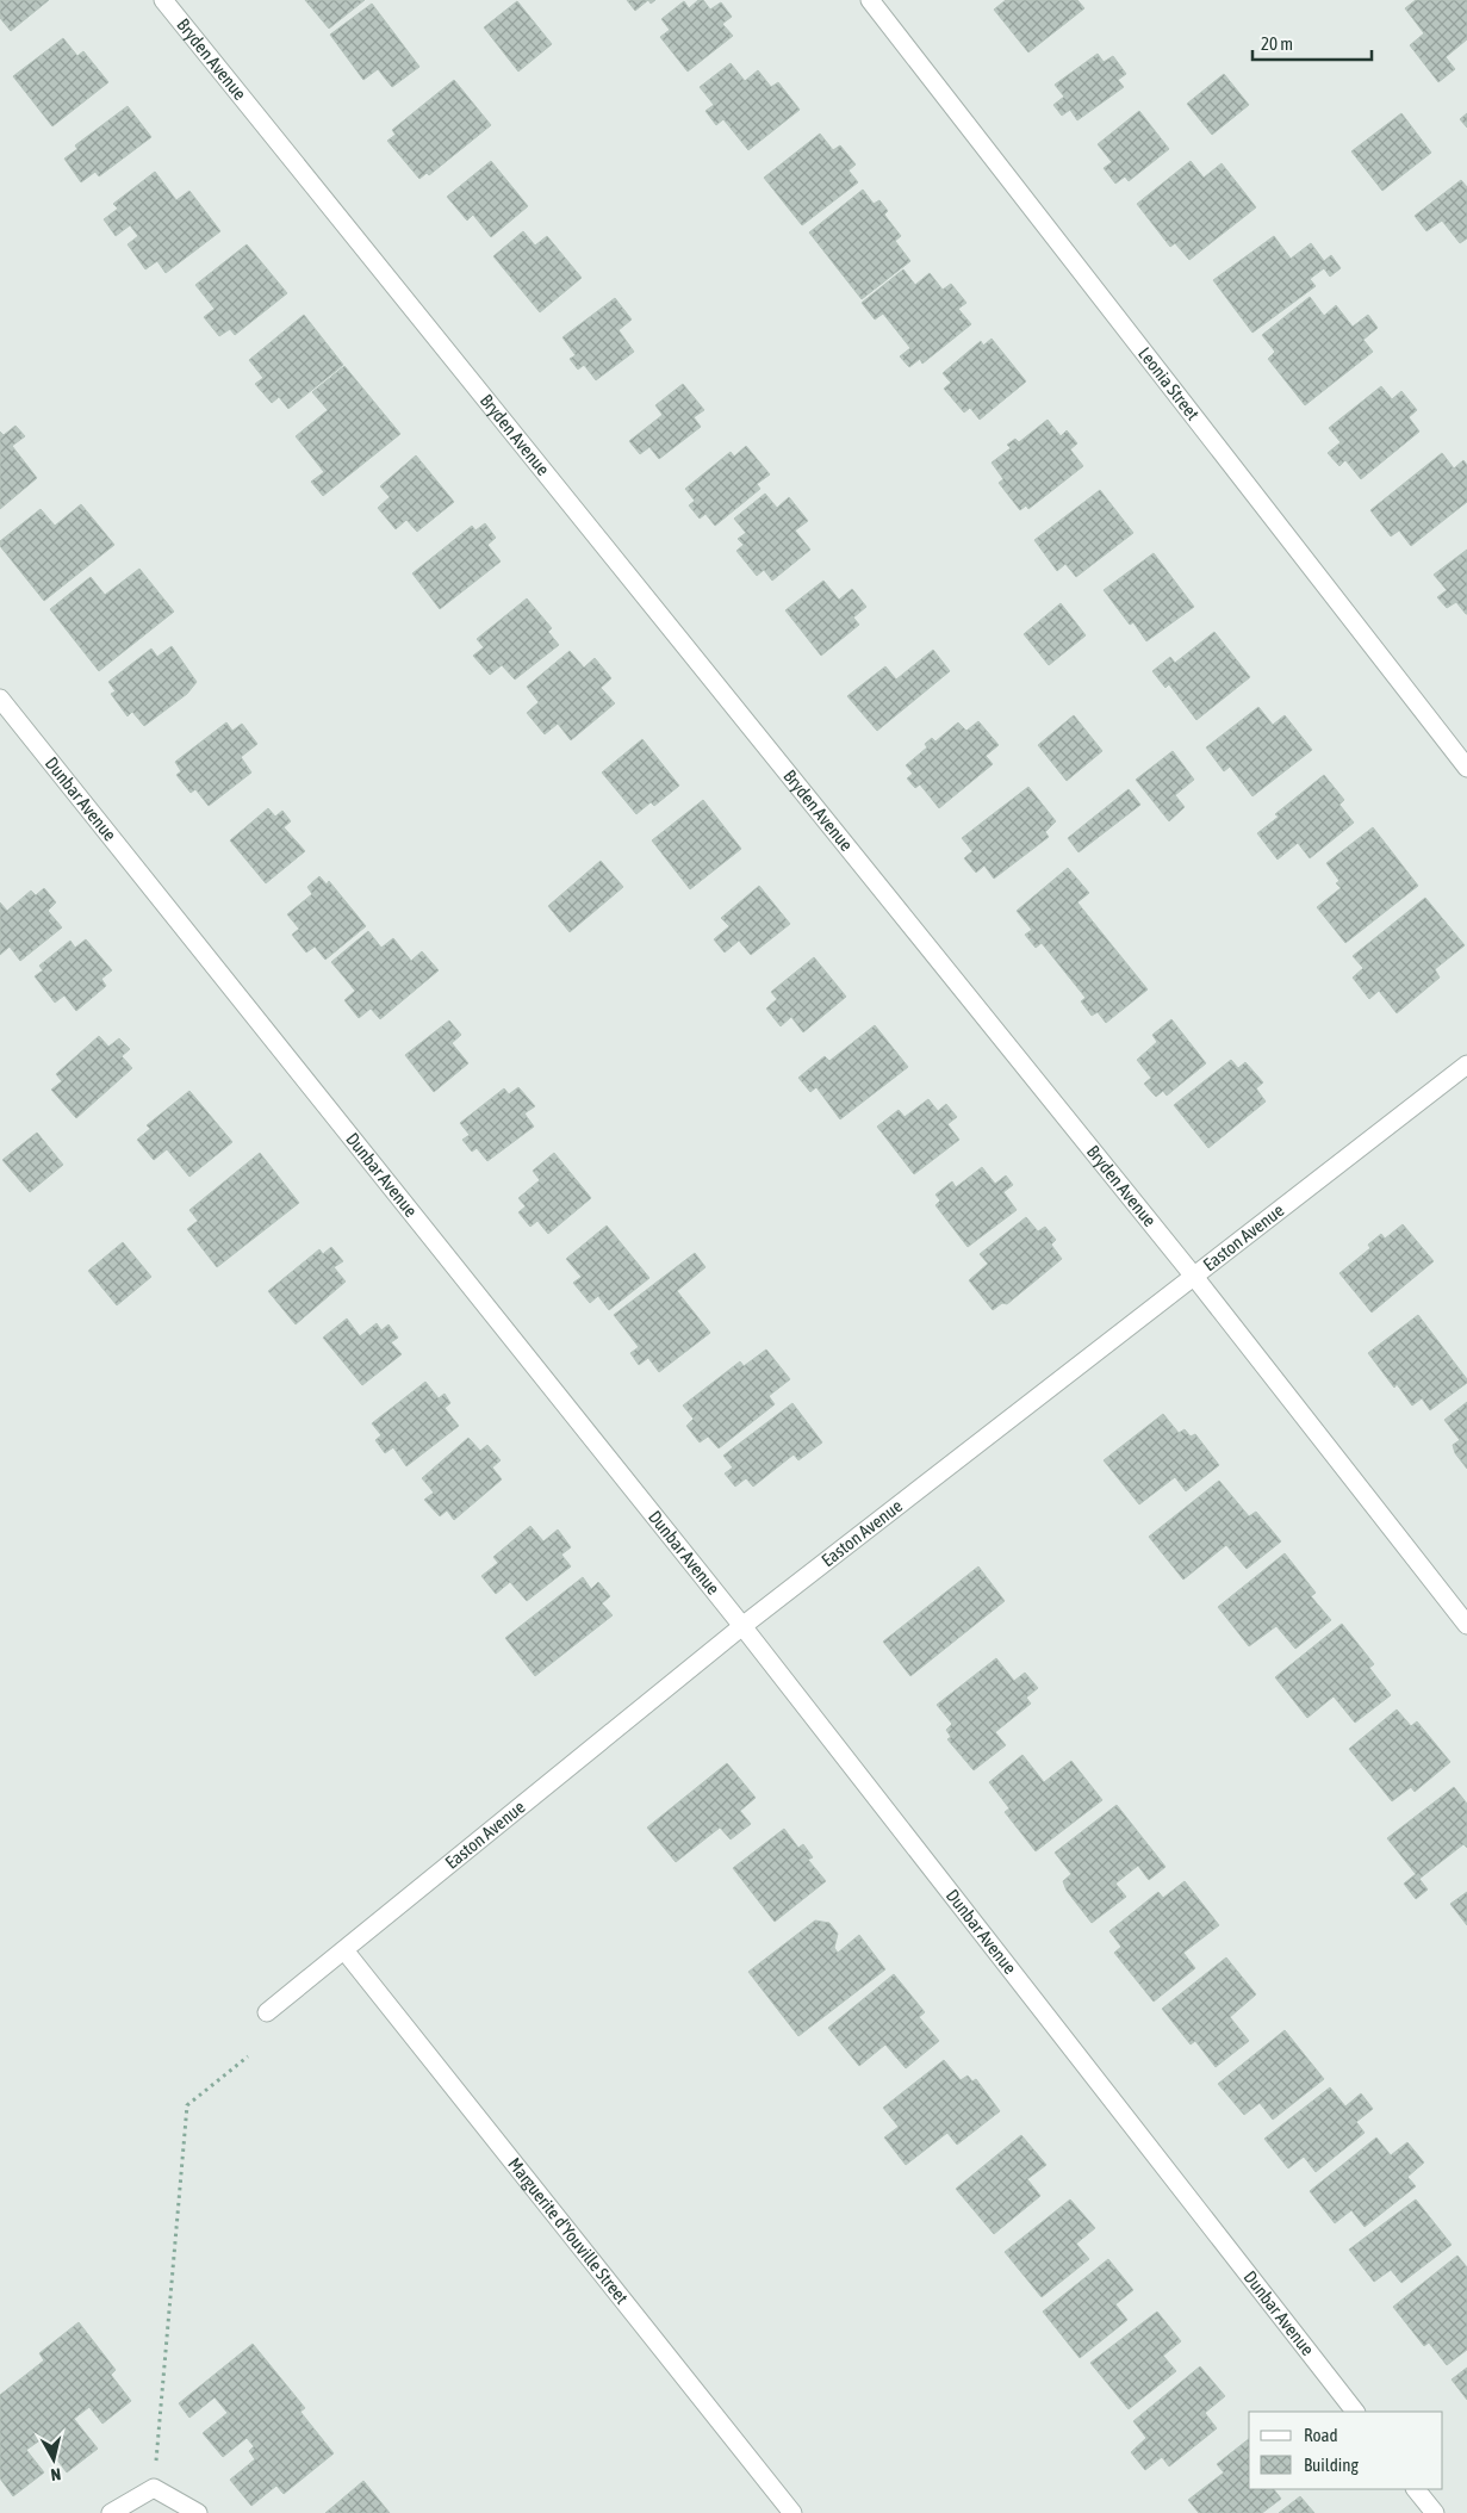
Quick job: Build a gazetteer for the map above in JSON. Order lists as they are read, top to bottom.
{
  "streets": {
    "street": [
      "Bryden Avenue",
      "Leonia Street",
      "Dunbar Avenue",
      "Easton Avenue",
      "Marguerite d'Youville Street"
    ]
  },
  "crossings": [
    ["Bryden Avenue", "Easton Avenue"],
    ["Dunbar Avenue", "Easton Avenue"],
    ["Easton Avenue", "Marguerite d'Youville Street"]
  ],
  "legend": ["Road", "Building"],
  "scale_bar": "20 m",
  "north": "bottom"
}
